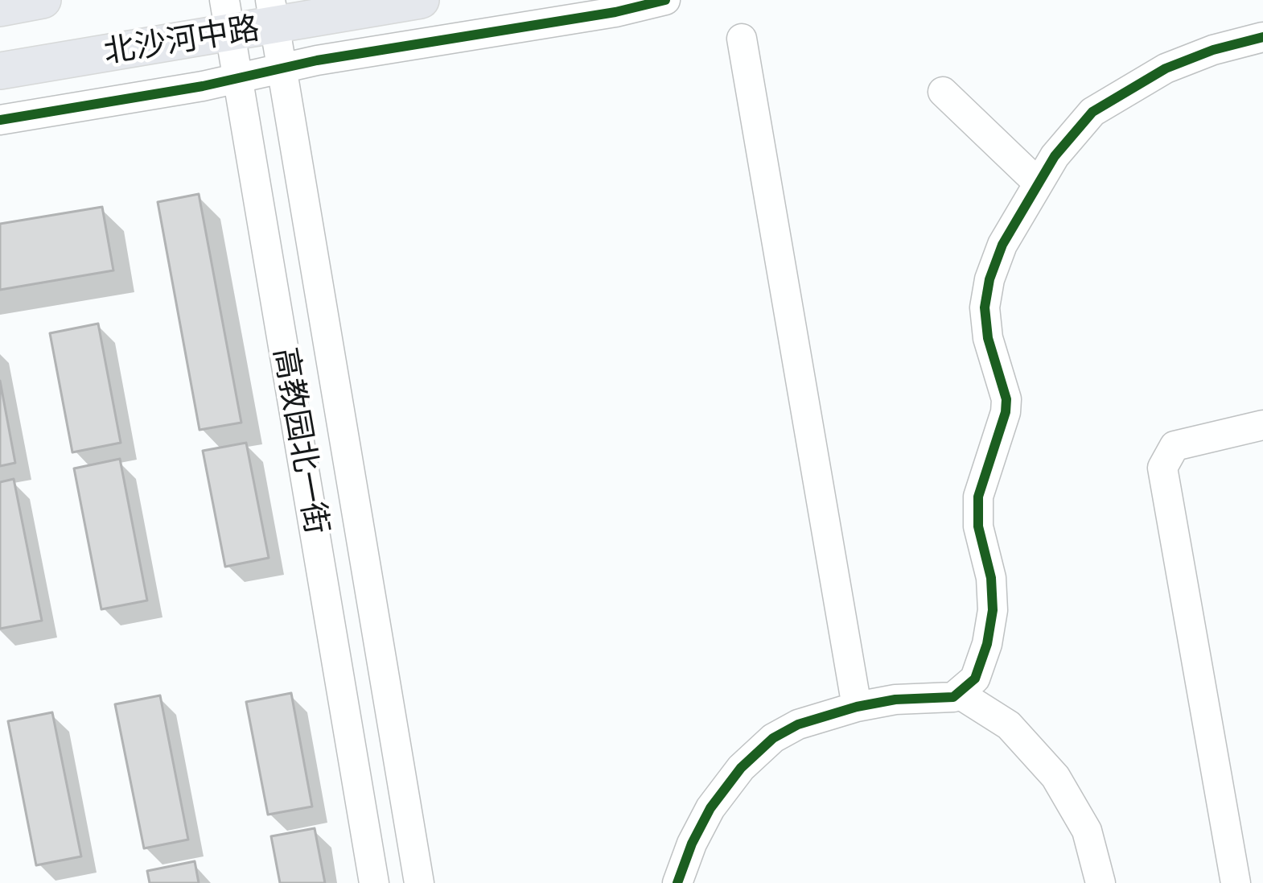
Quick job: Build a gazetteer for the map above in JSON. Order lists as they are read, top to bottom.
{
  "streets": {
    "main road": ["北沙河中路"],
    "street": ["高教园北一街"]
  },
  "crossings": [
    ["北沙河中路", "高教园北一街"]
  ]
}
